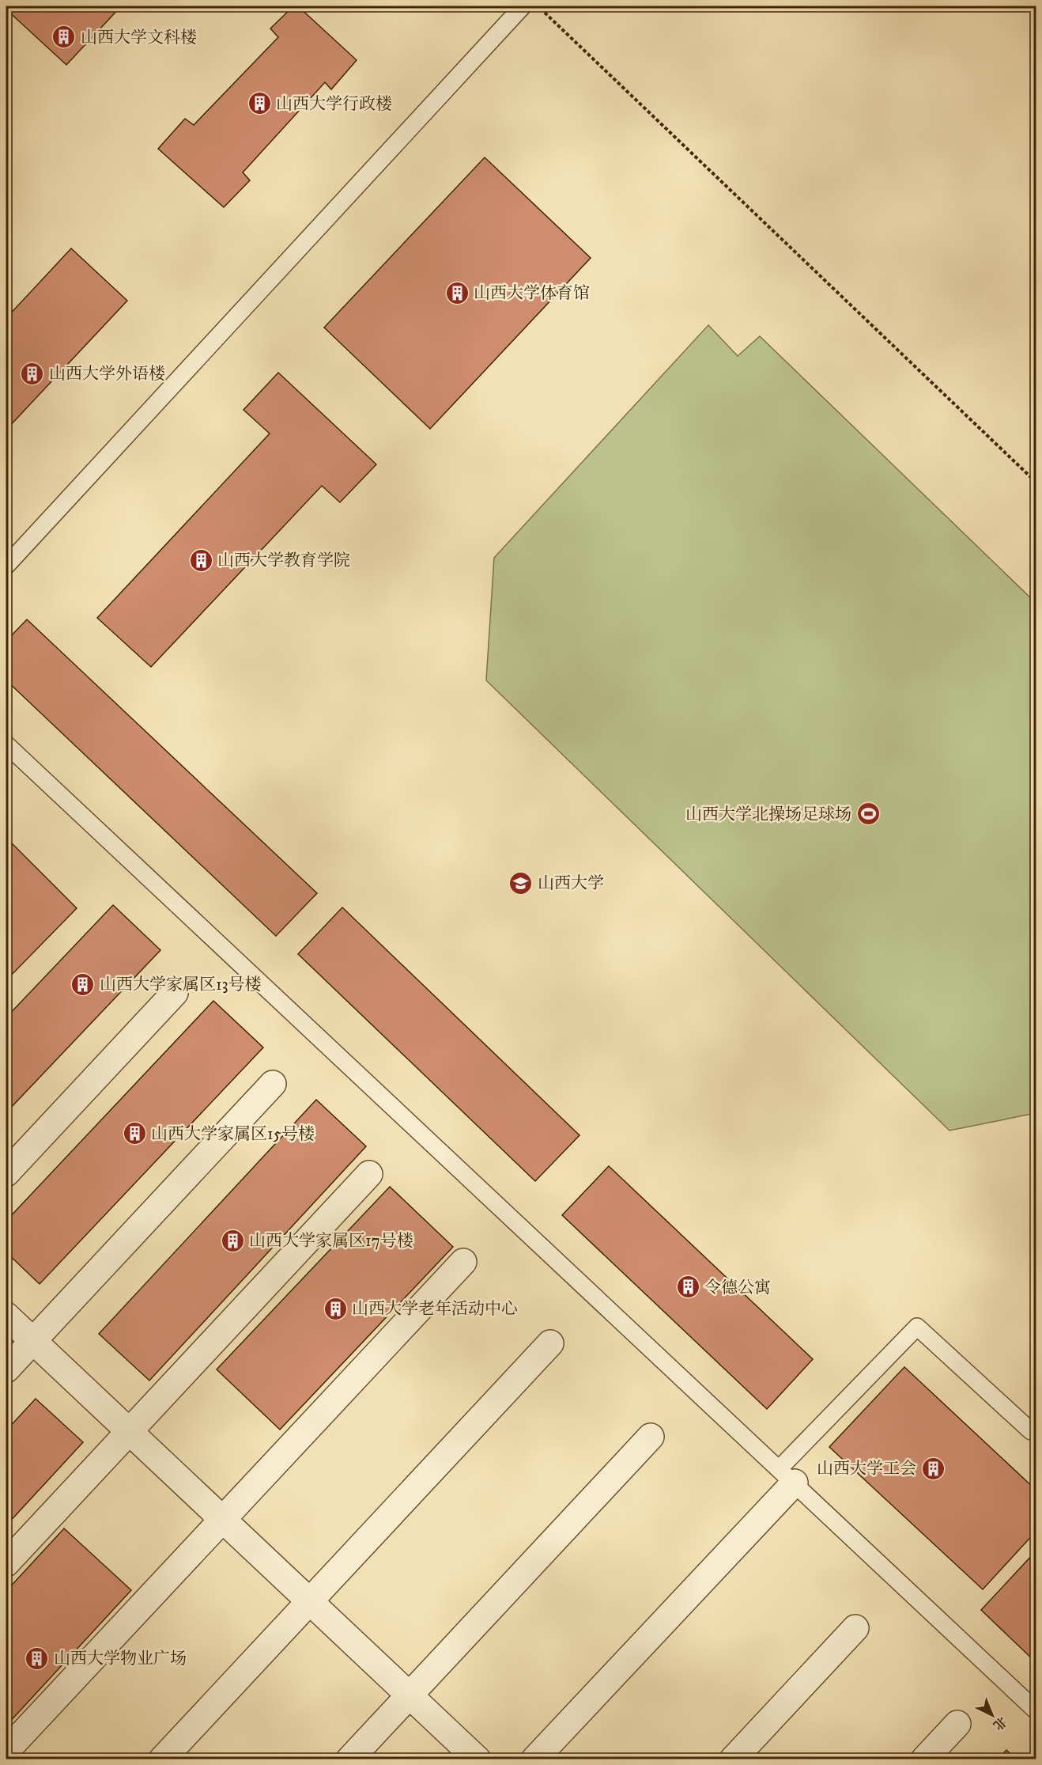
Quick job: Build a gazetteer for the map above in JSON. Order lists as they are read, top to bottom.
{
  "places": {
    "building": [
      "山西大学文科楼",
      "山西大学行政楼",
      "山西大学体育馆",
      "山西大学外语楼",
      "山西大学教育学院",
      "山西大学家属区13号楼",
      "山西大学家属区15号楼",
      "山西大学家属区17号楼",
      "令德公寓",
      "山西大学老年活动中心",
      "山西大学工会",
      "山西大学物业广场"
    ],
    "sports": ["山西大学北操场足球场"],
    "school or university": ["山西大学"]
  },
  "north": "bottom right"
}
